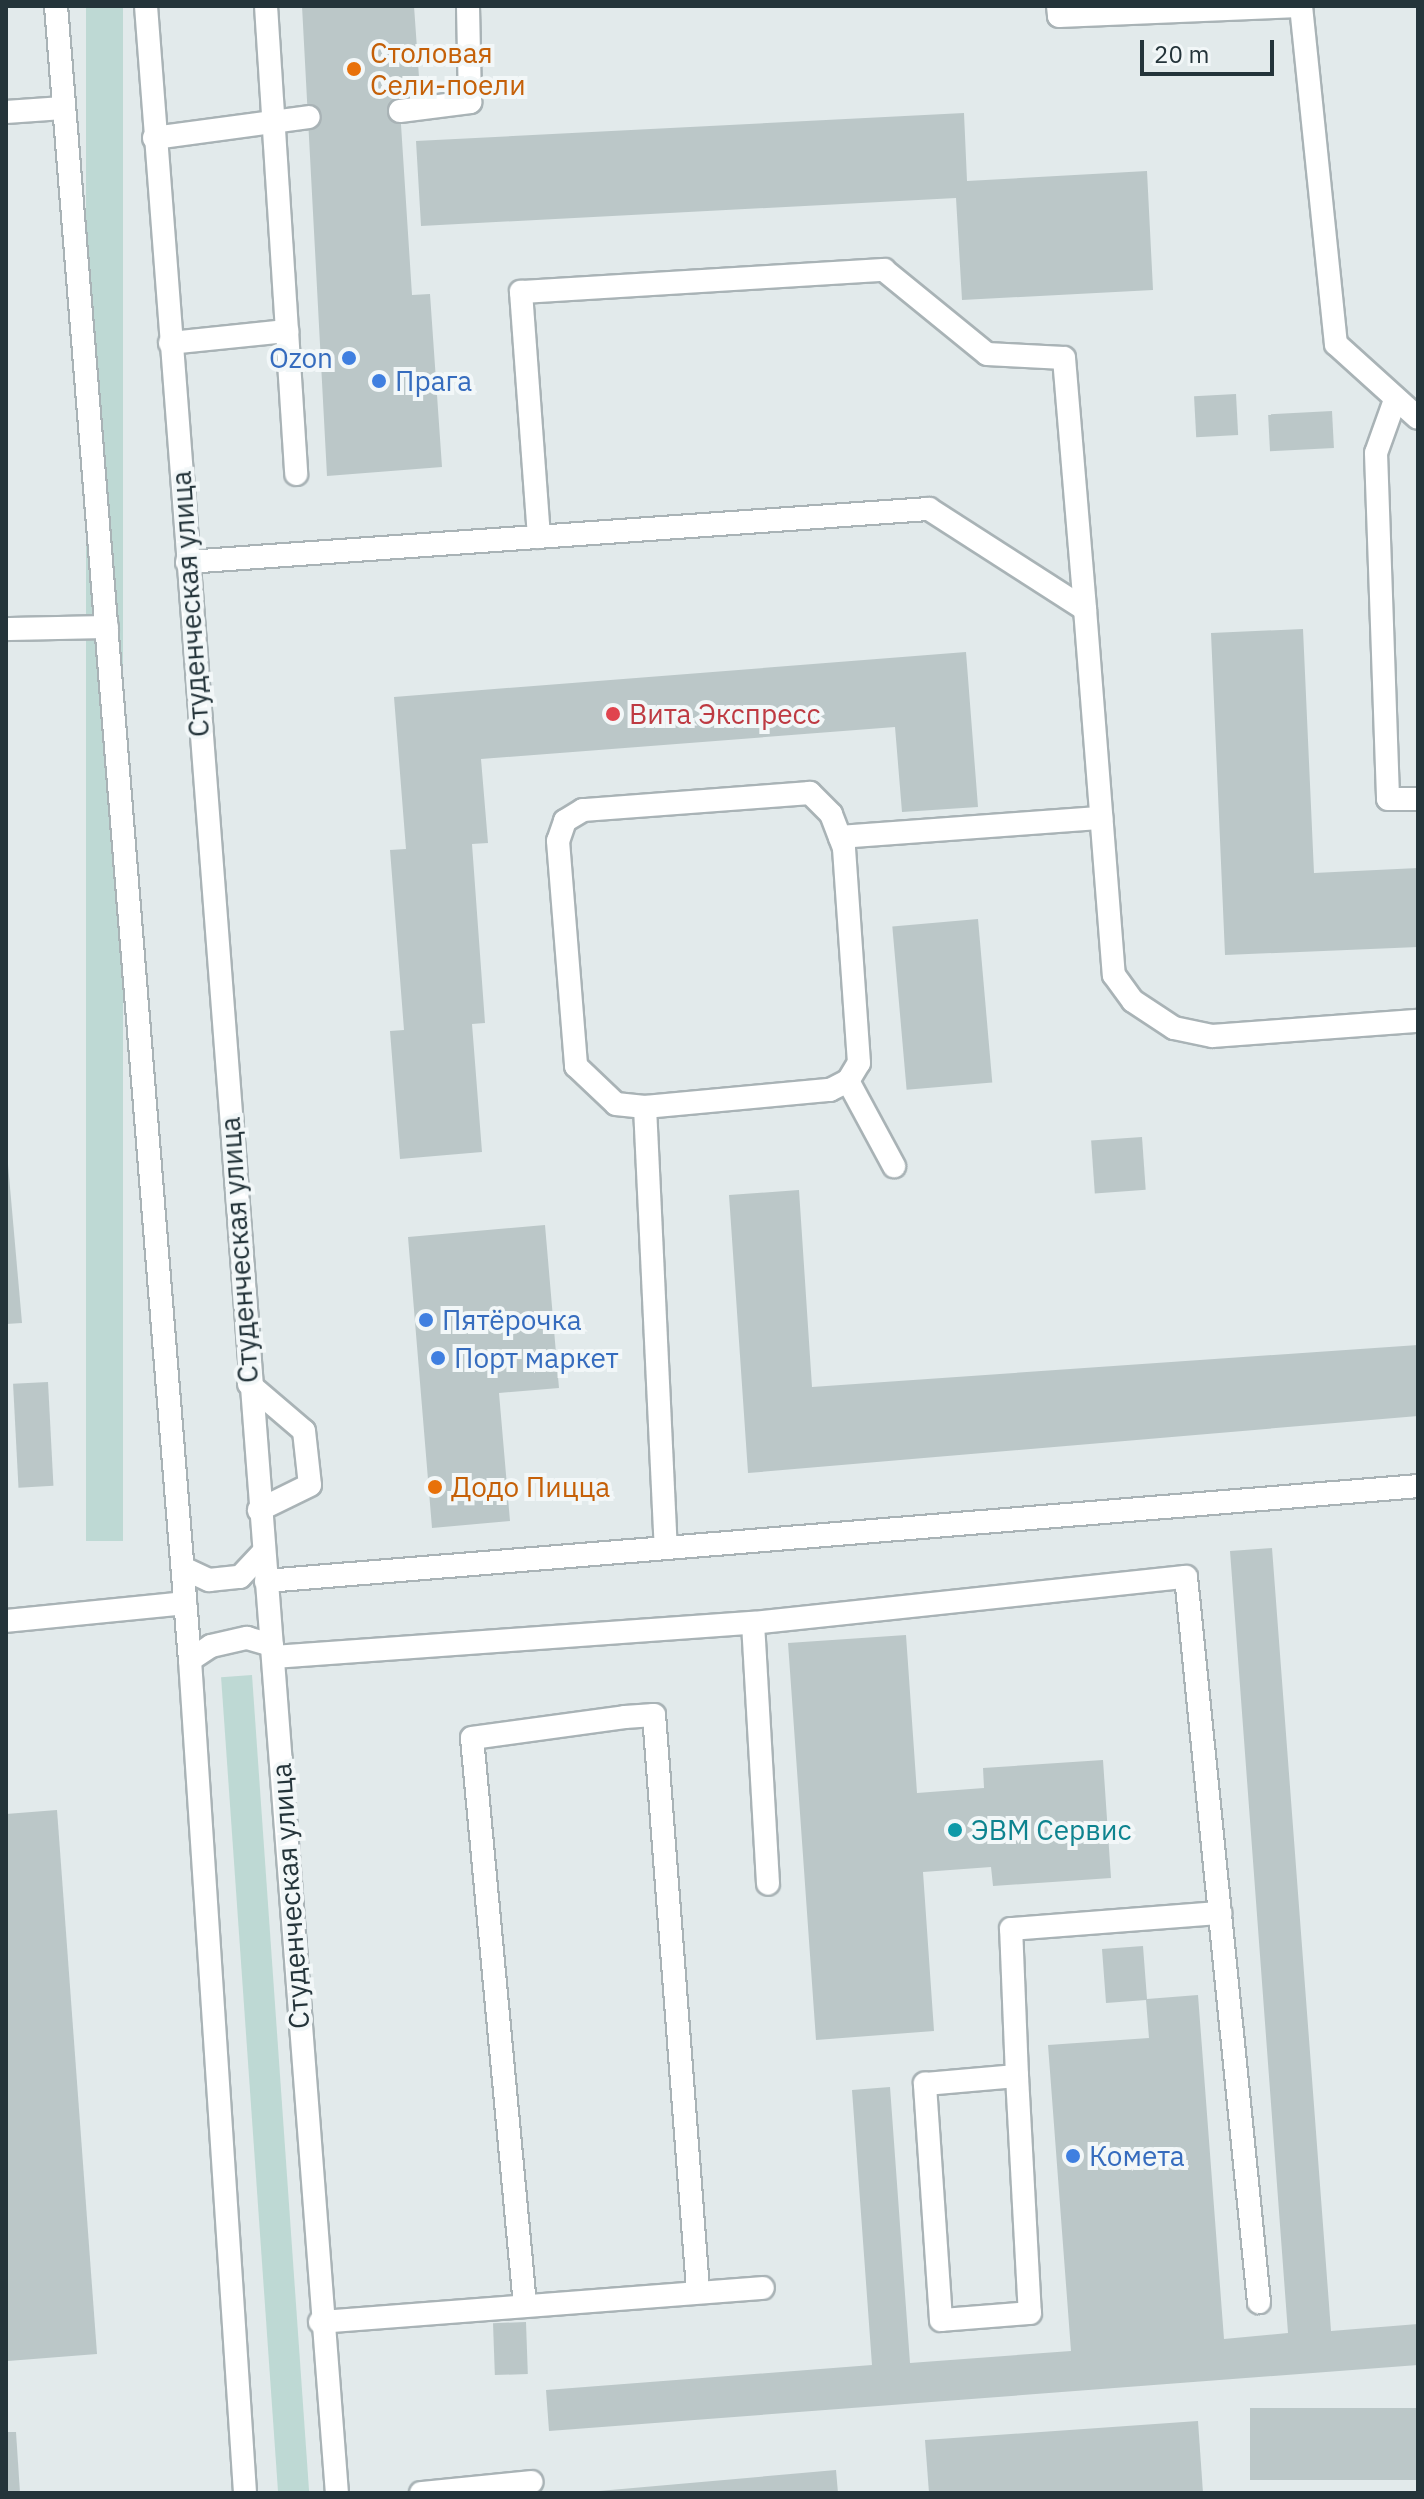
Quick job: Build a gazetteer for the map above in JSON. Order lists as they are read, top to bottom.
{
  "streets": {
    "main road": ["Студенческая улица"]
  },
  "places": [
    "Столовая Сели-поели",
    "Ozon",
    "Прага",
    "Вита Экспресс",
    "Пятёрочка",
    "Порт маркет",
    "Додо Пицца",
    "ЭВМ Сервис",
    "Комета"
  ],
  "scale_bar": "20 m"
}
